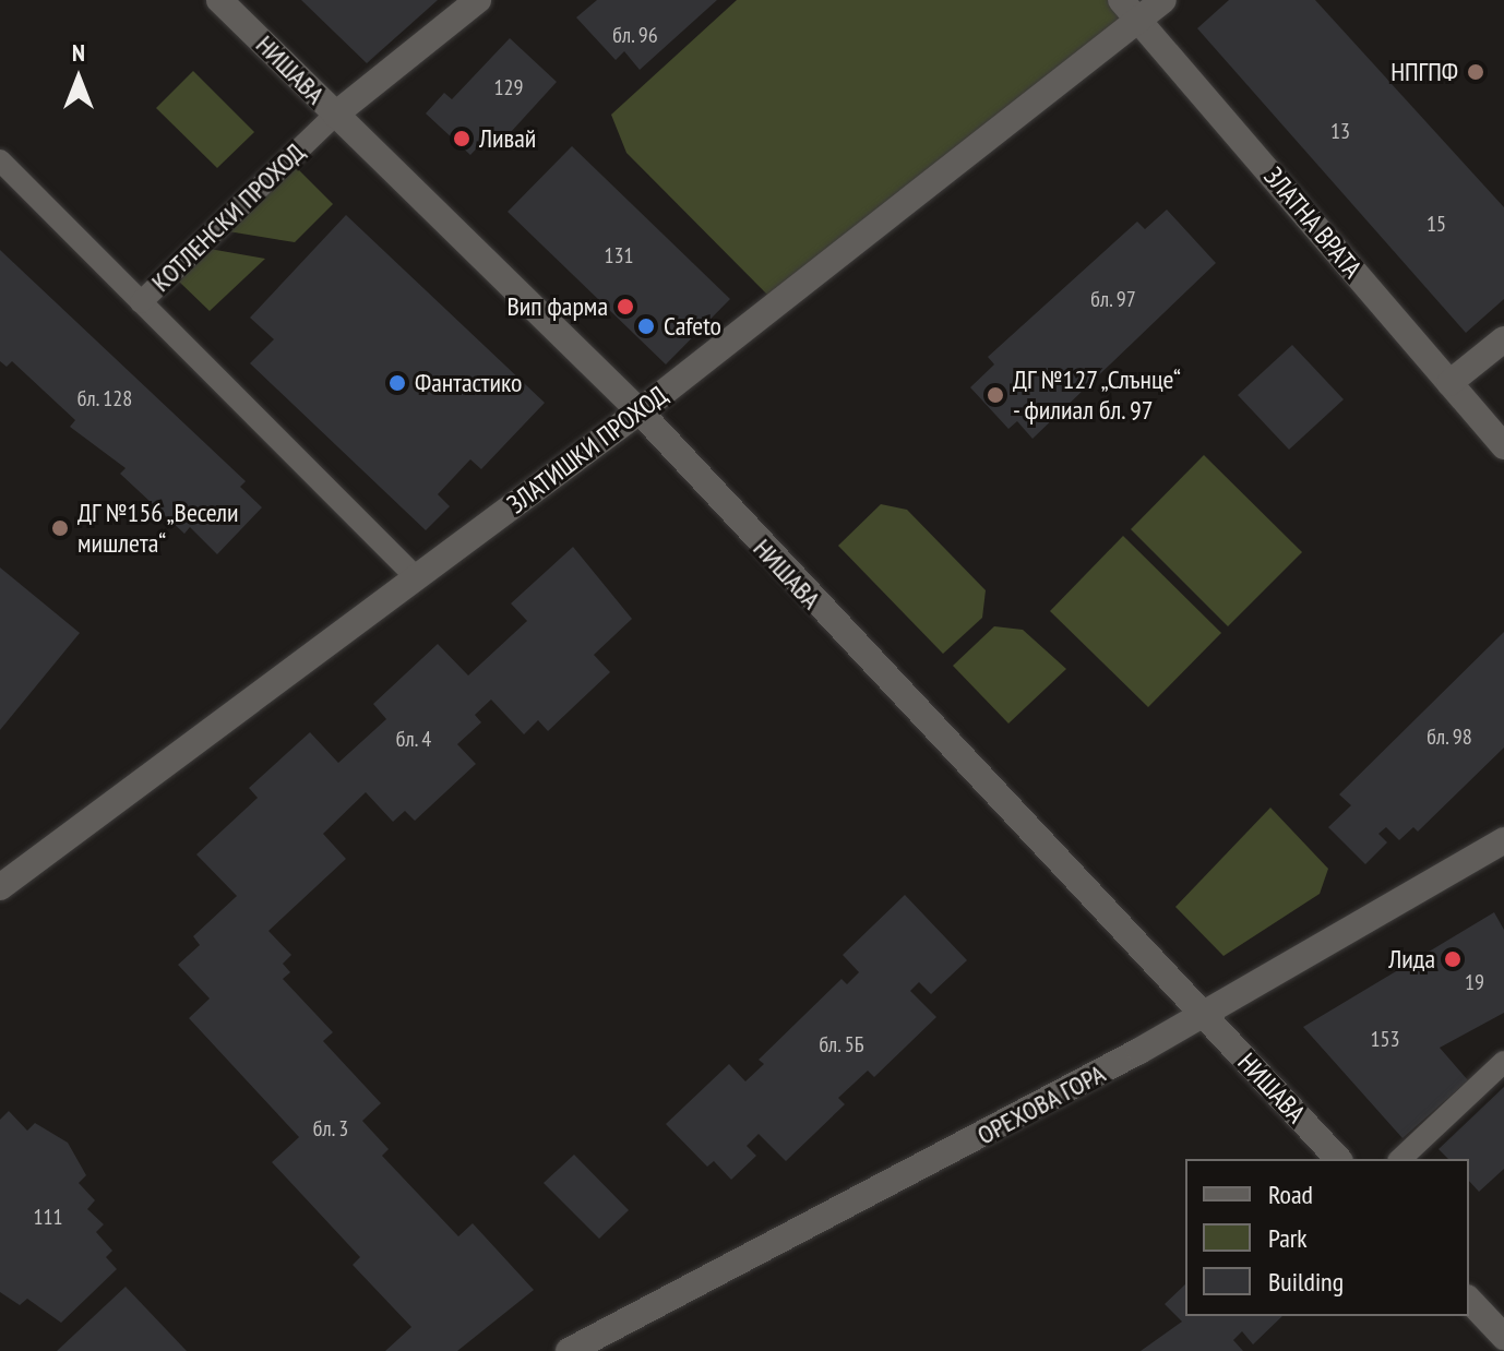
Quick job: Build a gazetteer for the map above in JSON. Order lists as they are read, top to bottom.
{
  "streets": {
    "street": [
      "НИШАВА",
      "КОТЛЕНСКИ ПРОХОД",
      "ЗЛАТНА ВРАТА",
      "ЗЛАТИШКИ ПРОХОД",
      "ОРЕХОВА ГОРА"
    ]
  },
  "crossings": [
    ["НИШАВА", "КОТЛЕНСКИ ПРОХОД"],
    ["НИШАВА", "ЗЛАТИШКИ ПРОХОД"],
    ["НИШАВА", "ОРЕХОВА ГОРА"],
    ["ЗЛАТНА ВРАТА", "ЗЛАТИШКИ ПРОХОД"]
  ],
  "places": [
    "НПГПФ",
    "Ливай",
    "Вип фарма",
    "Cafeto",
    "Фантастико",
    "ДГ №127 „Слънце“ - филиал бл. 97",
    "ДГ №156 „Весели мишлета“",
    "Лида"
  ],
  "house_numbers": [
    "бл. 96",
    "129",
    "13",
    "15",
    "131",
    "бл. 97",
    "бл. 128",
    "бл. 98",
    "бл. 4",
    "19",
    "153",
    "бл. 5Б",
    "бл. 3",
    "111"
  ],
  "legend": ["Road", "Park", "Building"],
  "north": "top"
}
